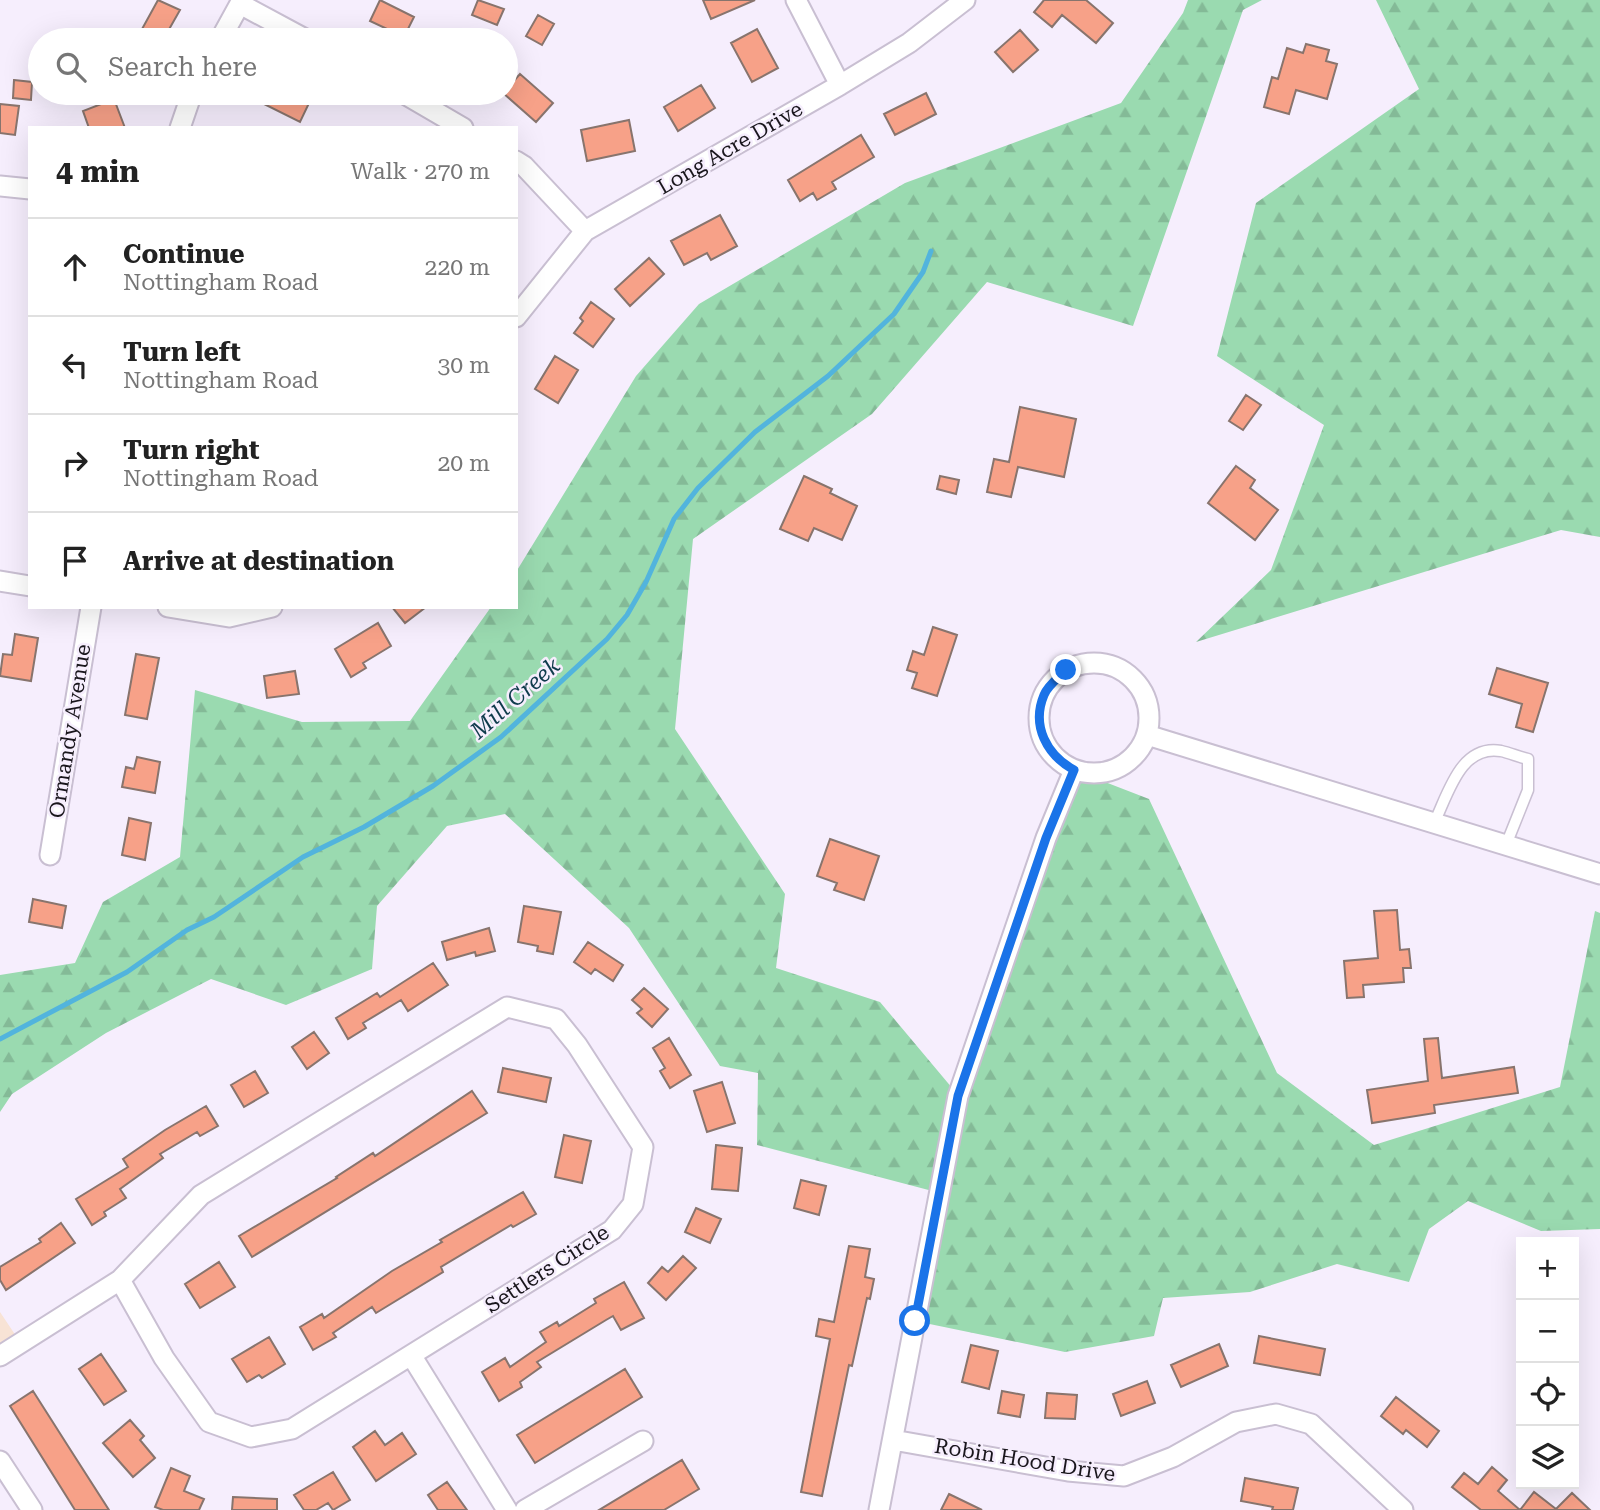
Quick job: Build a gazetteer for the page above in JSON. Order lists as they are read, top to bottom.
{
  "streets": {
    "street": [
      "Long Acre Drive",
      "Ormandy Avenue",
      "Settlers Circle",
      "Robin Hood Drive"
    ]
  },
  "water": ["Mill Creek"],
  "page": {
    "search": "Search here",
    "heading": ["4 min", "Walk · 270 m"],
    "list": [
      ["Continue", "Nottingham Road", "220 m"],
      ["Turn left", "Nottingham Road", "30 m"],
      ["Turn right", "Nottingham Road", "20 m"],
      "Arrive at destination"
    ],
    "map_buttons": ["+", "−"]
  }
}
